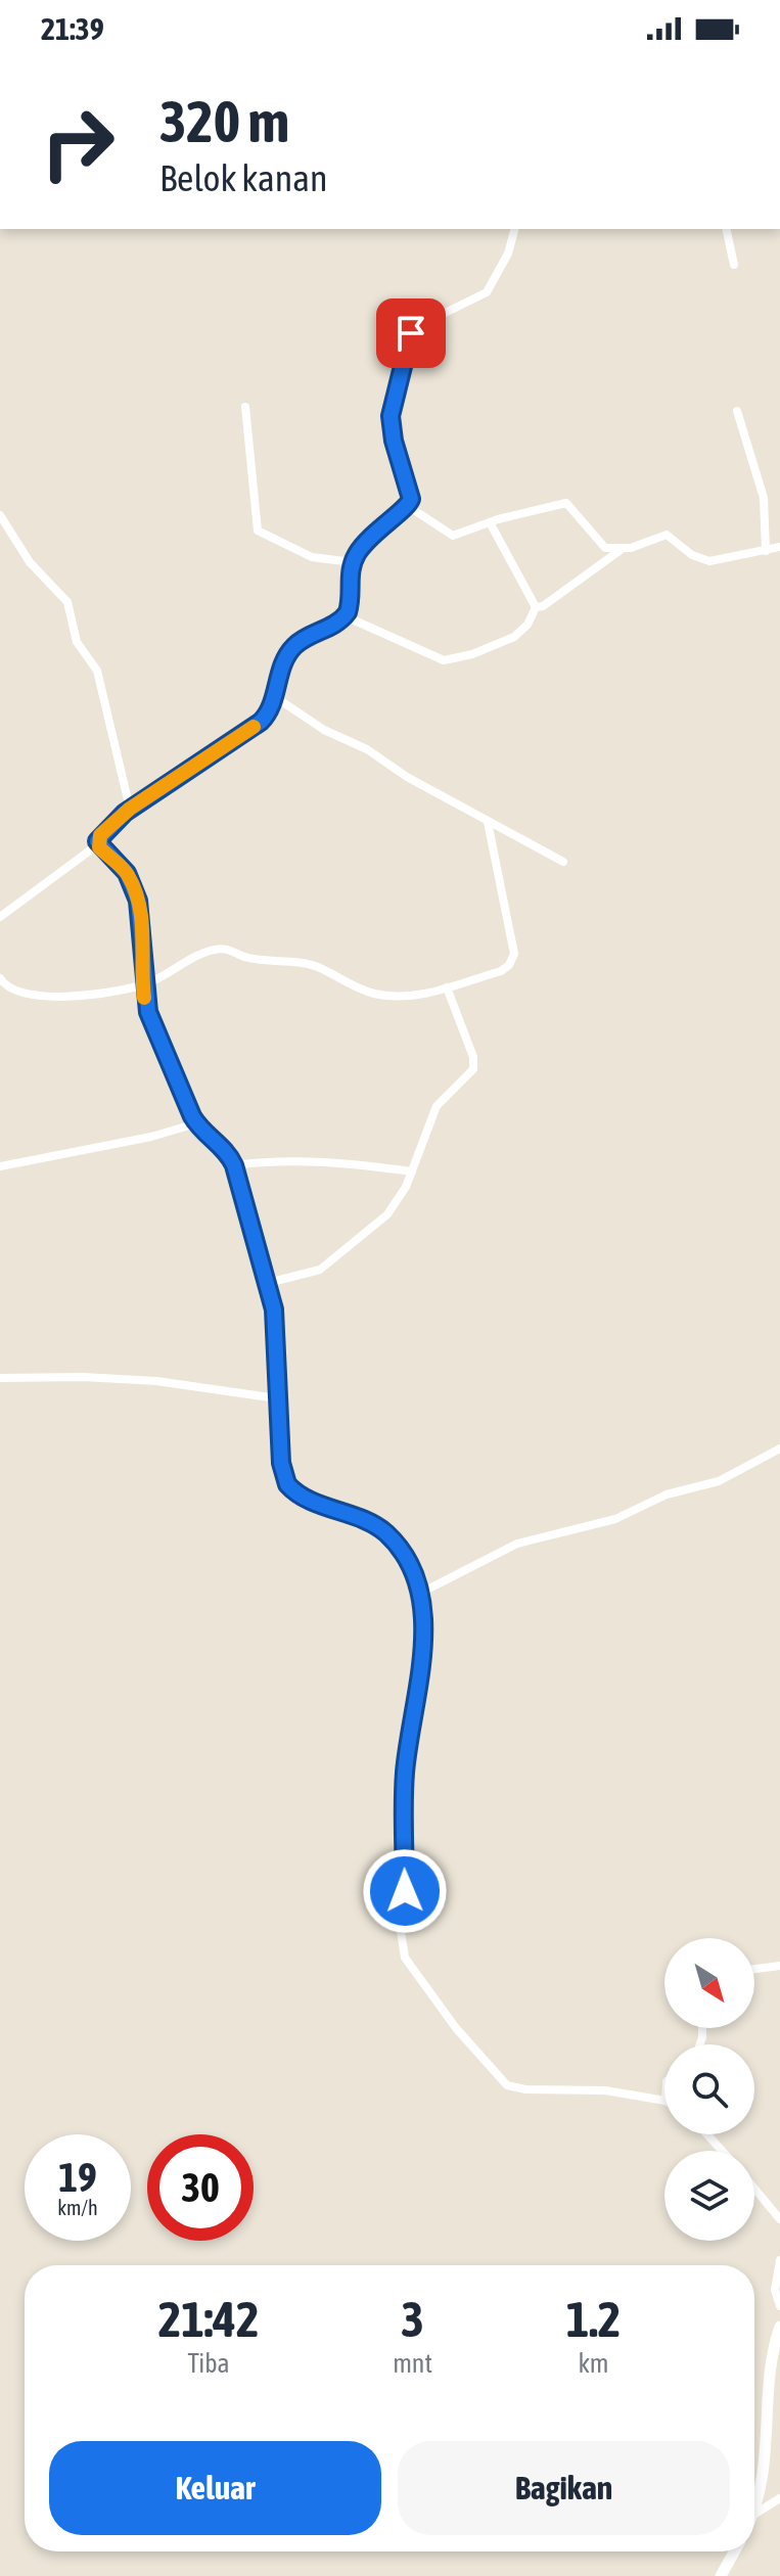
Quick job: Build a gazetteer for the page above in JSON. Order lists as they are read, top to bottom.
{
  "north": "bottom right",
  "page": {
    "status": "21:39",
    "turn": ["320 m", "Belok kanan"],
    "speed": "19 km/h",
    "limit": "30",
    "eta": [
      "21:42",
      "Tiba",
      "3",
      "mnt",
      "1.2",
      "km"
    ],
    "buttons": ["Keluar", "Bagikan"]
  }
}
